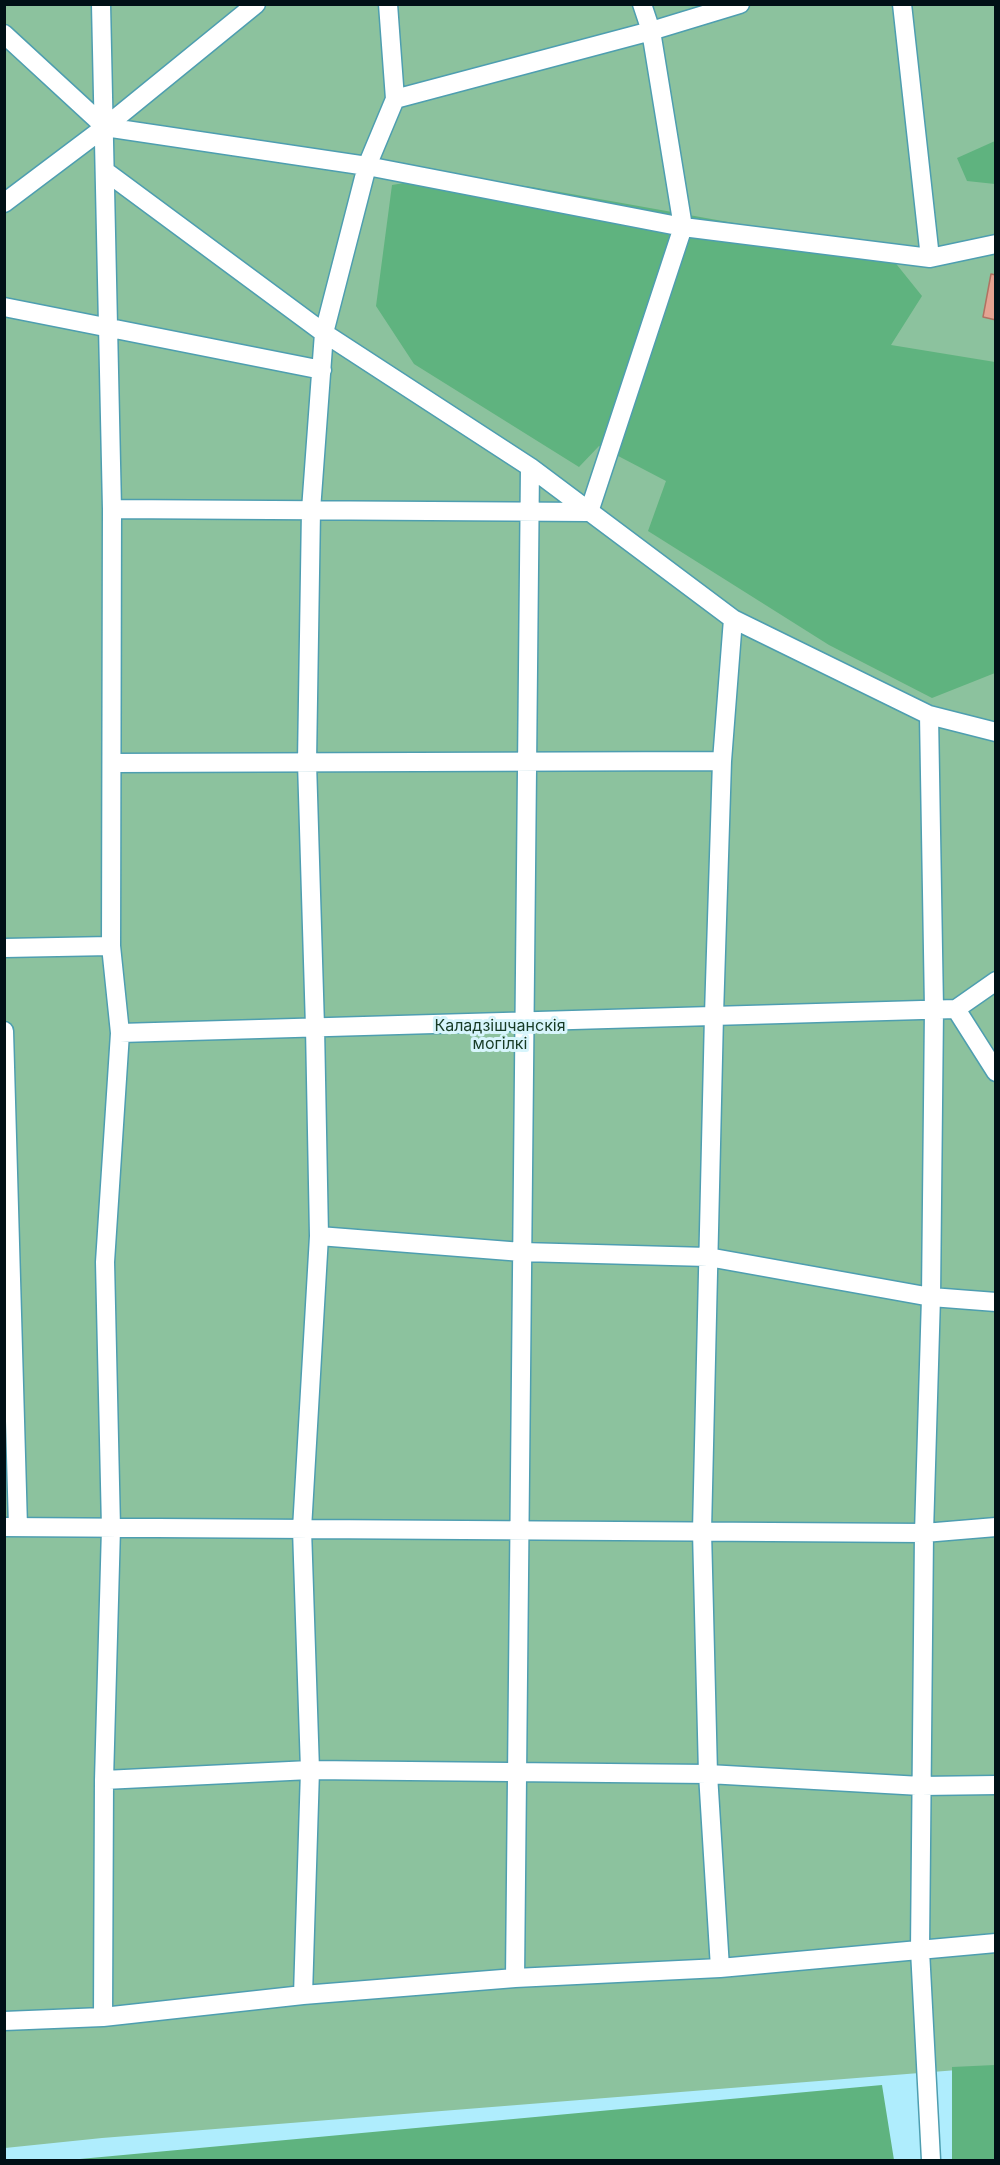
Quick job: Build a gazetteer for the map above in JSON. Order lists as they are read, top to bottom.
{
  "parks": ["Каладзішчанскія могілкі"]
}
